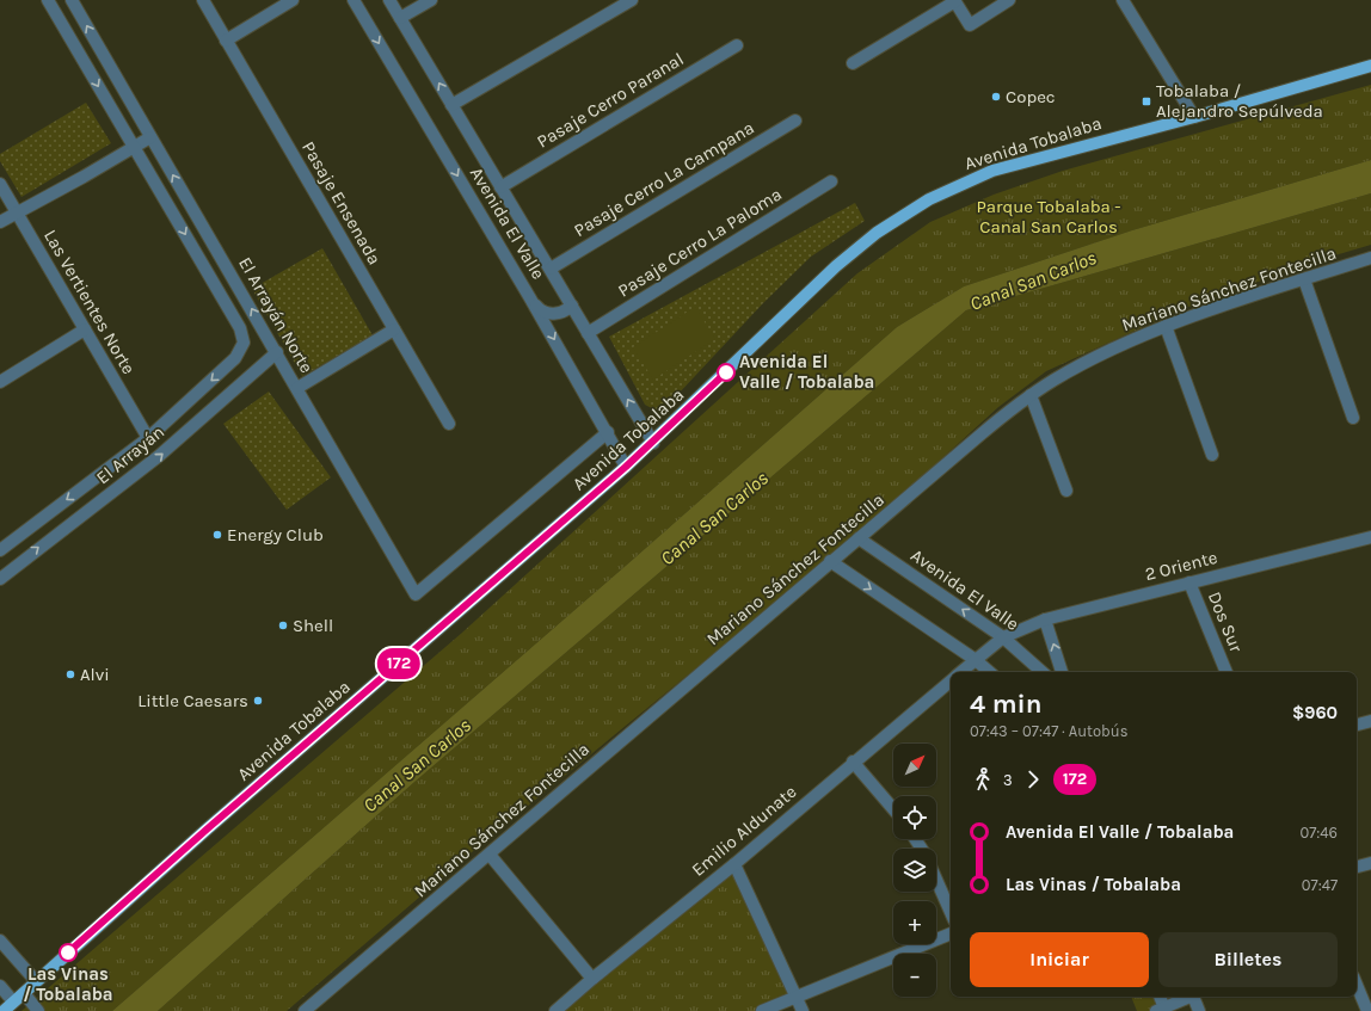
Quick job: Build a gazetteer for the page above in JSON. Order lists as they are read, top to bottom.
{
  "streets": {
    "main road": ["Avenida Tobalaba"],
    "street": [
      "Pasaje Cerro Paranal",
      "Pasaje Cerro La Campana",
      "Pasaje Ensenada",
      "Avenida El Valle",
      "Pasaje Cerro La Paloma",
      "Mariano Sánchez Fontecilla",
      "Las Vertientes Norte",
      "El Arrayán Norte",
      "El Arrayán",
      "2 Oriente",
      "Dos Sur",
      "Emilio Aldunate"
    ]
  },
  "crossings": [
    ["Pasaje Cerro Paranal", "Avenida El Valle"],
    ["Avenida Tobalaba", "Avenida El Valle"],
    ["Avenida Tobalaba", "El Arrayán Norte"],
    ["Pasaje Cerro La Campana", "Avenida El Valle"],
    ["Avenida El Valle", "Pasaje Cerro La Paloma"],
    ["Avenida El Valle", "Mariano Sánchez Fontecilla"],
    ["Avenida El Valle", "2 Oriente"],
    ["Avenida El Valle", "Emilio Aldunate"],
    ["Las Vertientes Norte", "El Arrayán"],
    ["El Arrayán Norte", "El Arrayán"],
    ["2 Oriente", "Dos Sur"],
    ["2 Oriente", "Emilio Aldunate"]
  ],
  "one_way": ["El Arrayán Norte"],
  "water": ["Canal San Carlos"],
  "parks": ["Parque Tobalaba - Canal San Carlos"],
  "places": {
    "other": [
      "Copec",
      "Avenida El Valle / Tobalaba",
      "Energy Club",
      "Shell",
      "Alvi",
      "Little Caesars",
      "Las Vinas / Tobalaba"
    ],
    "transit": ["Tobalaba / Alejandro Sepúlveda"]
  },
  "lines": ["bus line 172"],
  "north": "top right",
  "page": {
    "on_map": "172",
    "heading": ["4 min", "07:43 – 07:47 · Autobús", "$960"],
    "map_buttons": ["+", "−"],
    "legs": ["3", "172"],
    "list": [
      {
        "name": "Avenida El Valle / Tobalaba",
        "value": "07:46"
      },
      {
        "name": "Las Vinas / Tobalaba",
        "value": "07:47"
      }
    ],
    "buttons": ["Iniciar", "Billetes"]
  }
}
